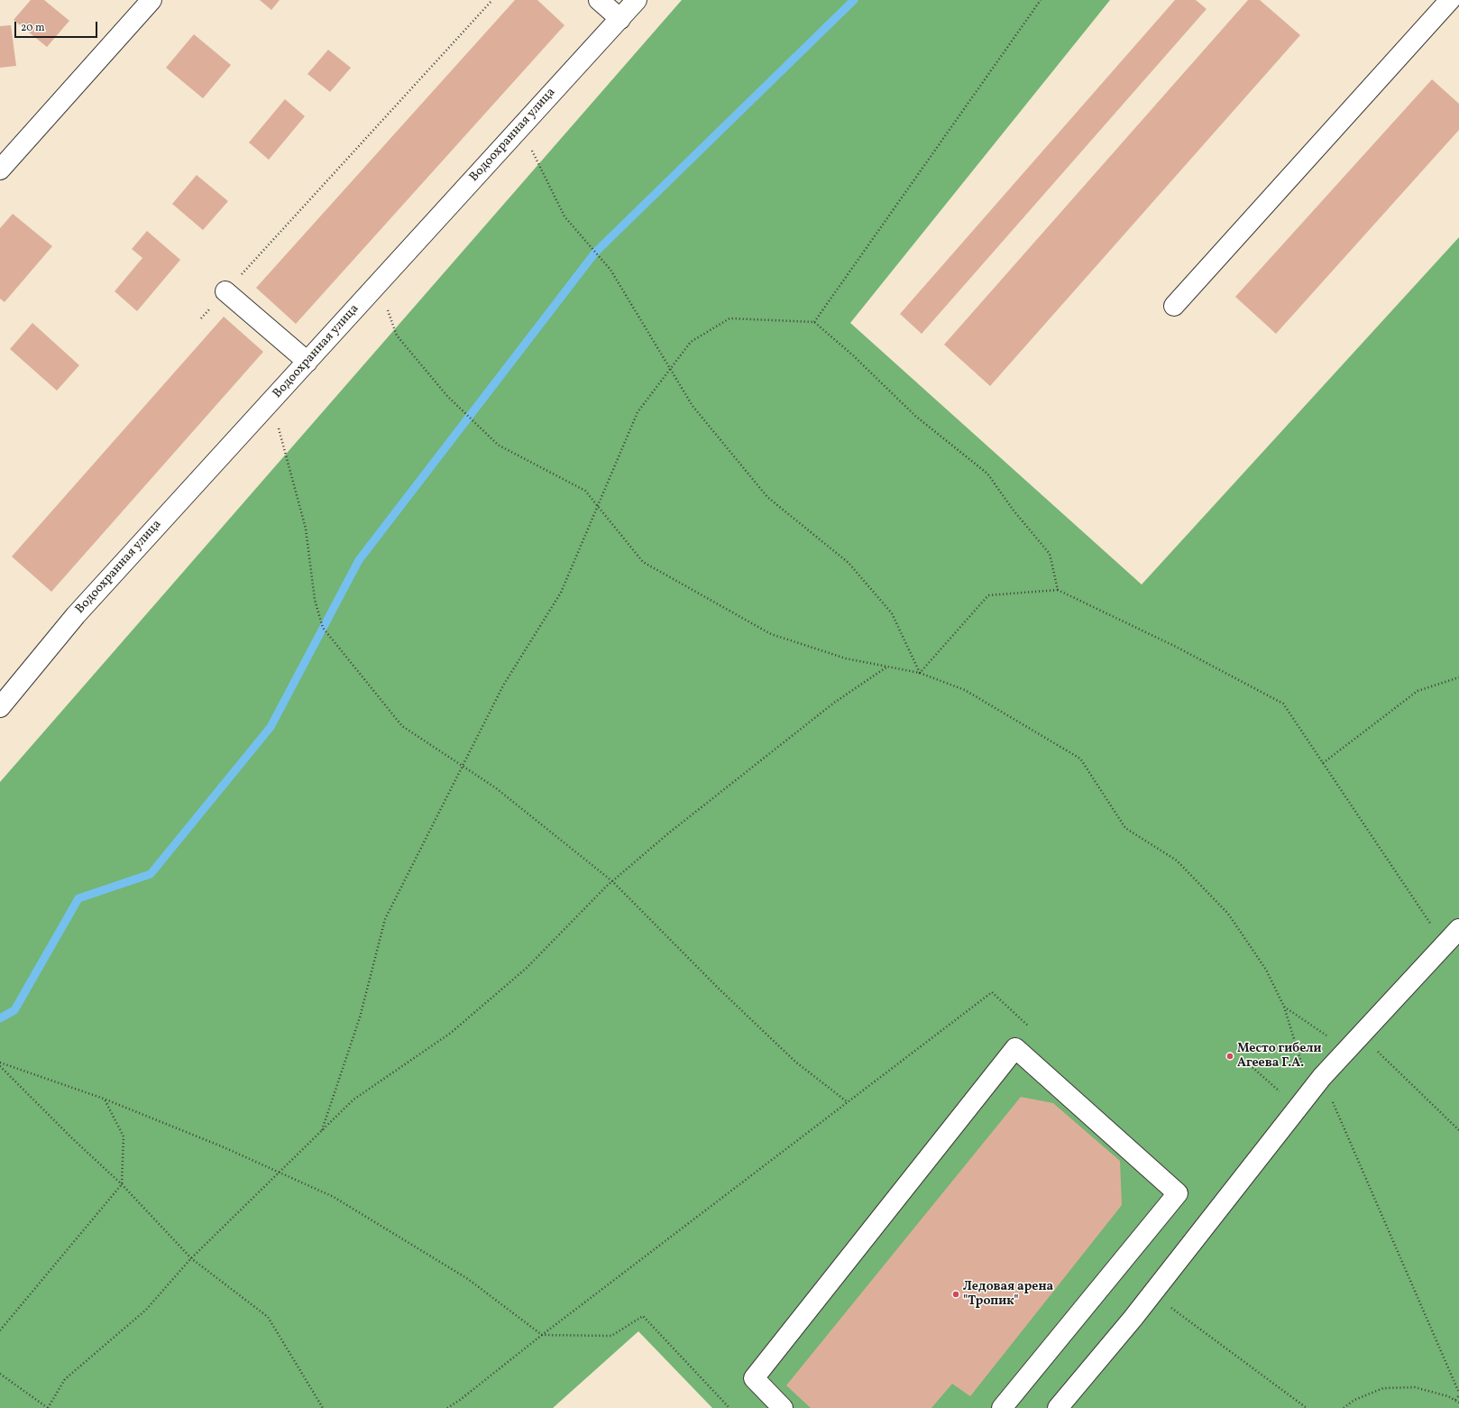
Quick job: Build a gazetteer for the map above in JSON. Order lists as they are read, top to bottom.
{
  "streets": {
    "street": ["Водоохранная улица"]
  },
  "places": ["Место гибели Агеева Г.А.", "Ледовая арена \"Тропик\""],
  "scale_bar": "20 m"
}
